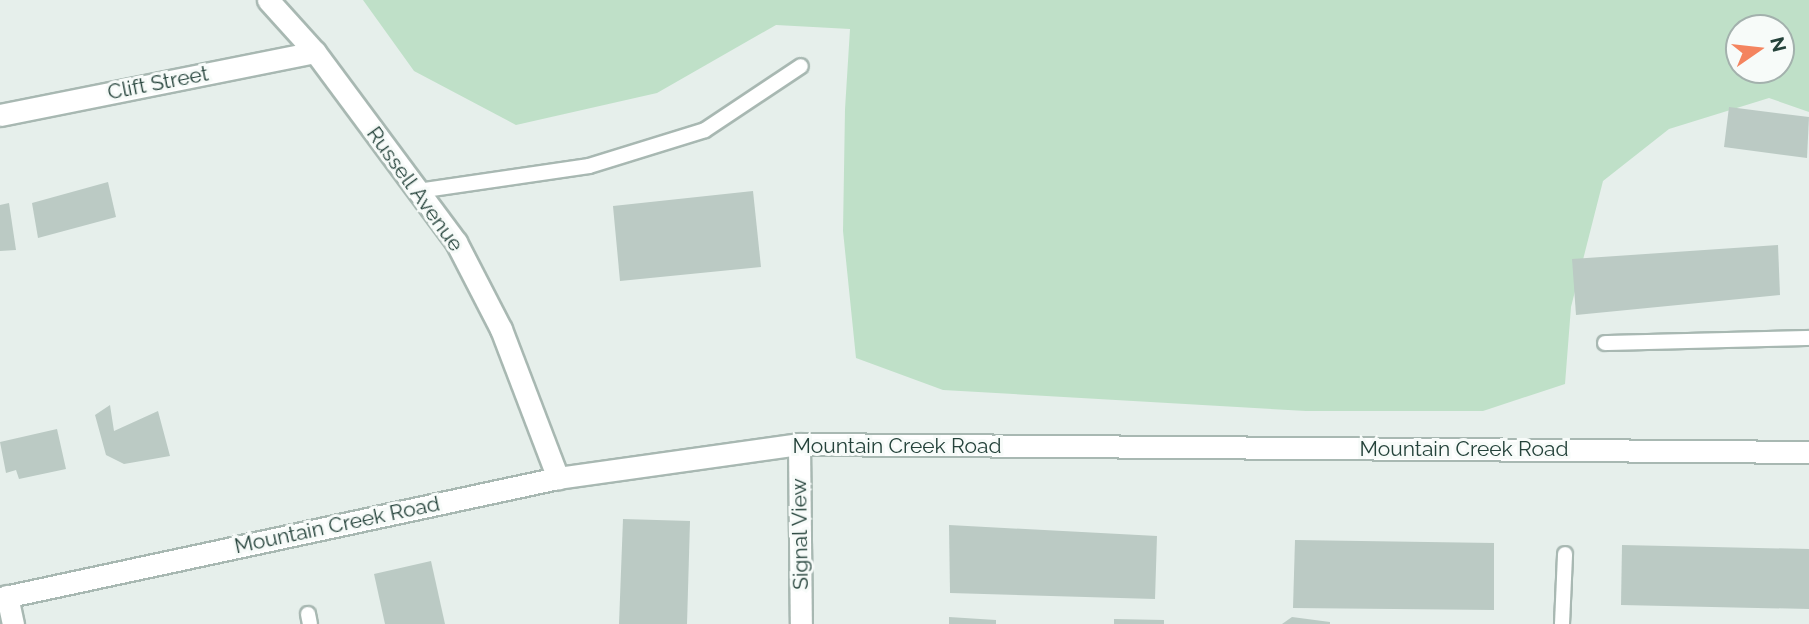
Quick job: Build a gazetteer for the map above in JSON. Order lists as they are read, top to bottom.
{
  "streets": {
    "main road": [
      "Clift Street",
      "Russell Avenue",
      "Mountain Creek Road",
      "Signal View"
    ]
  },
  "crossings": [
    ["Clift Street", "Russell Avenue"],
    ["Russell Avenue", "Mountain Creek Road"],
    ["Mountain Creek Road", "Signal View"]
  ],
  "north": "right"
}
